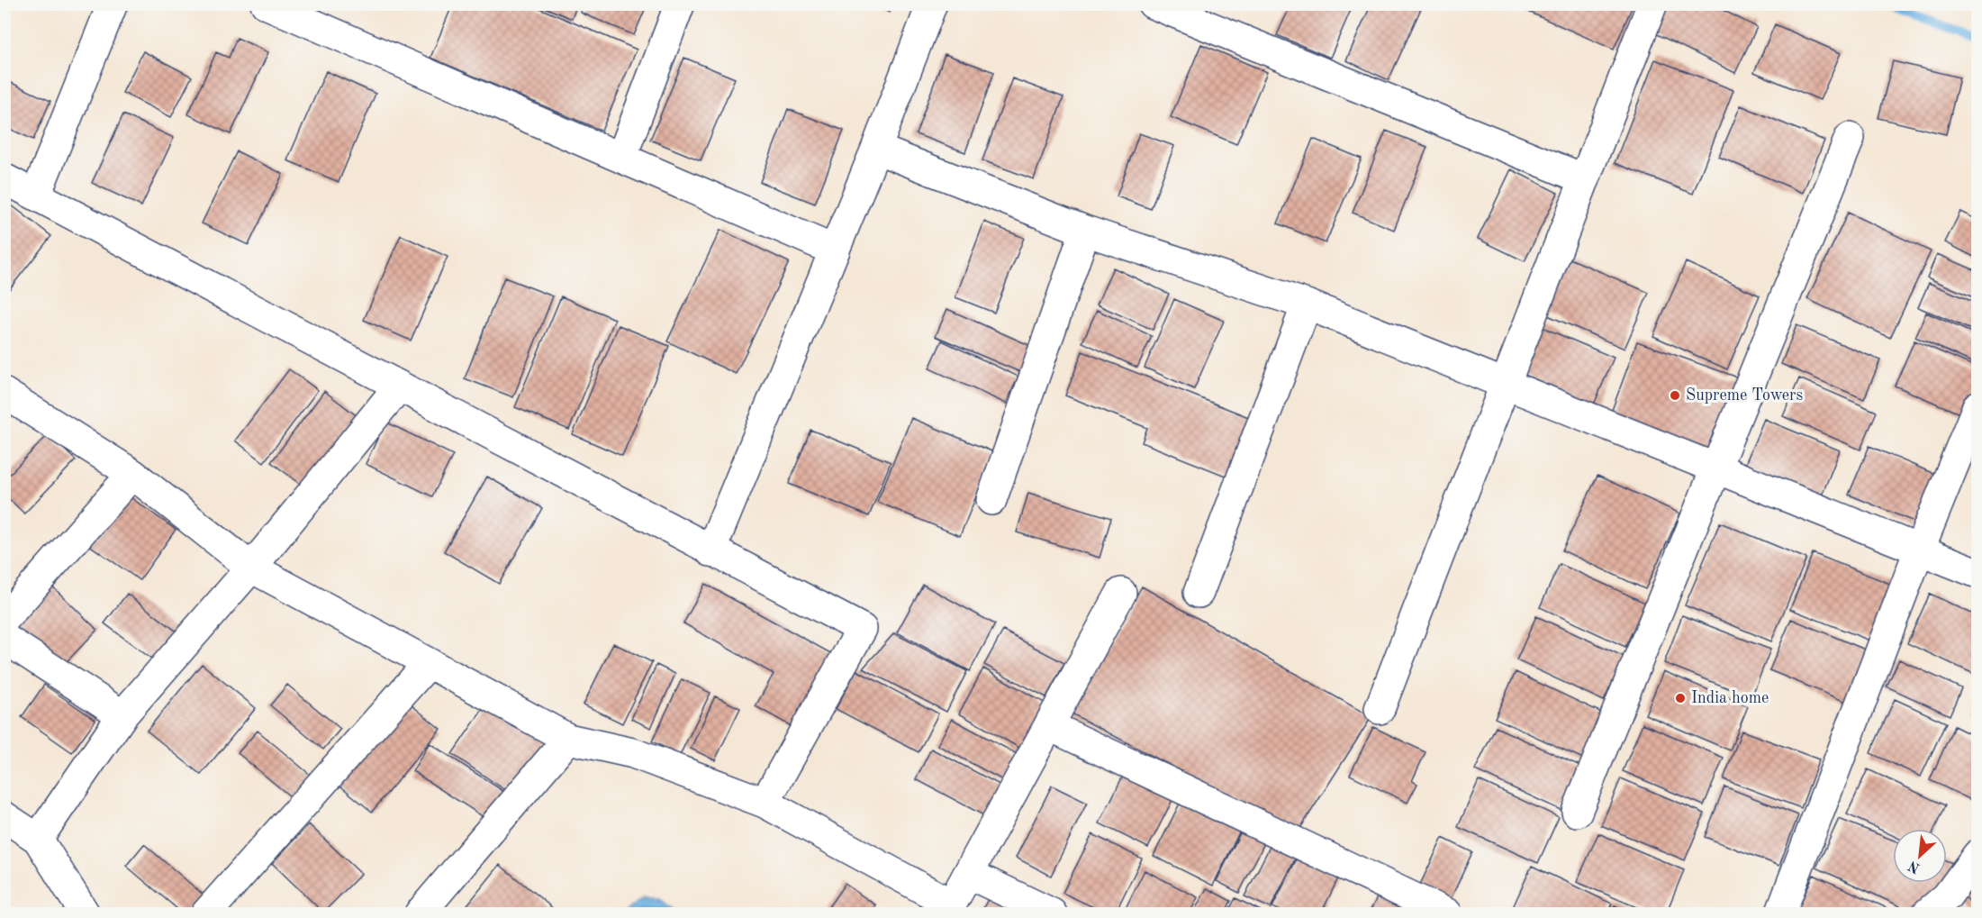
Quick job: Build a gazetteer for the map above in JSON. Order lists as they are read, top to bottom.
{
  "places": ["Supreme Towers", "India home"],
  "north": "bottom left"
}
